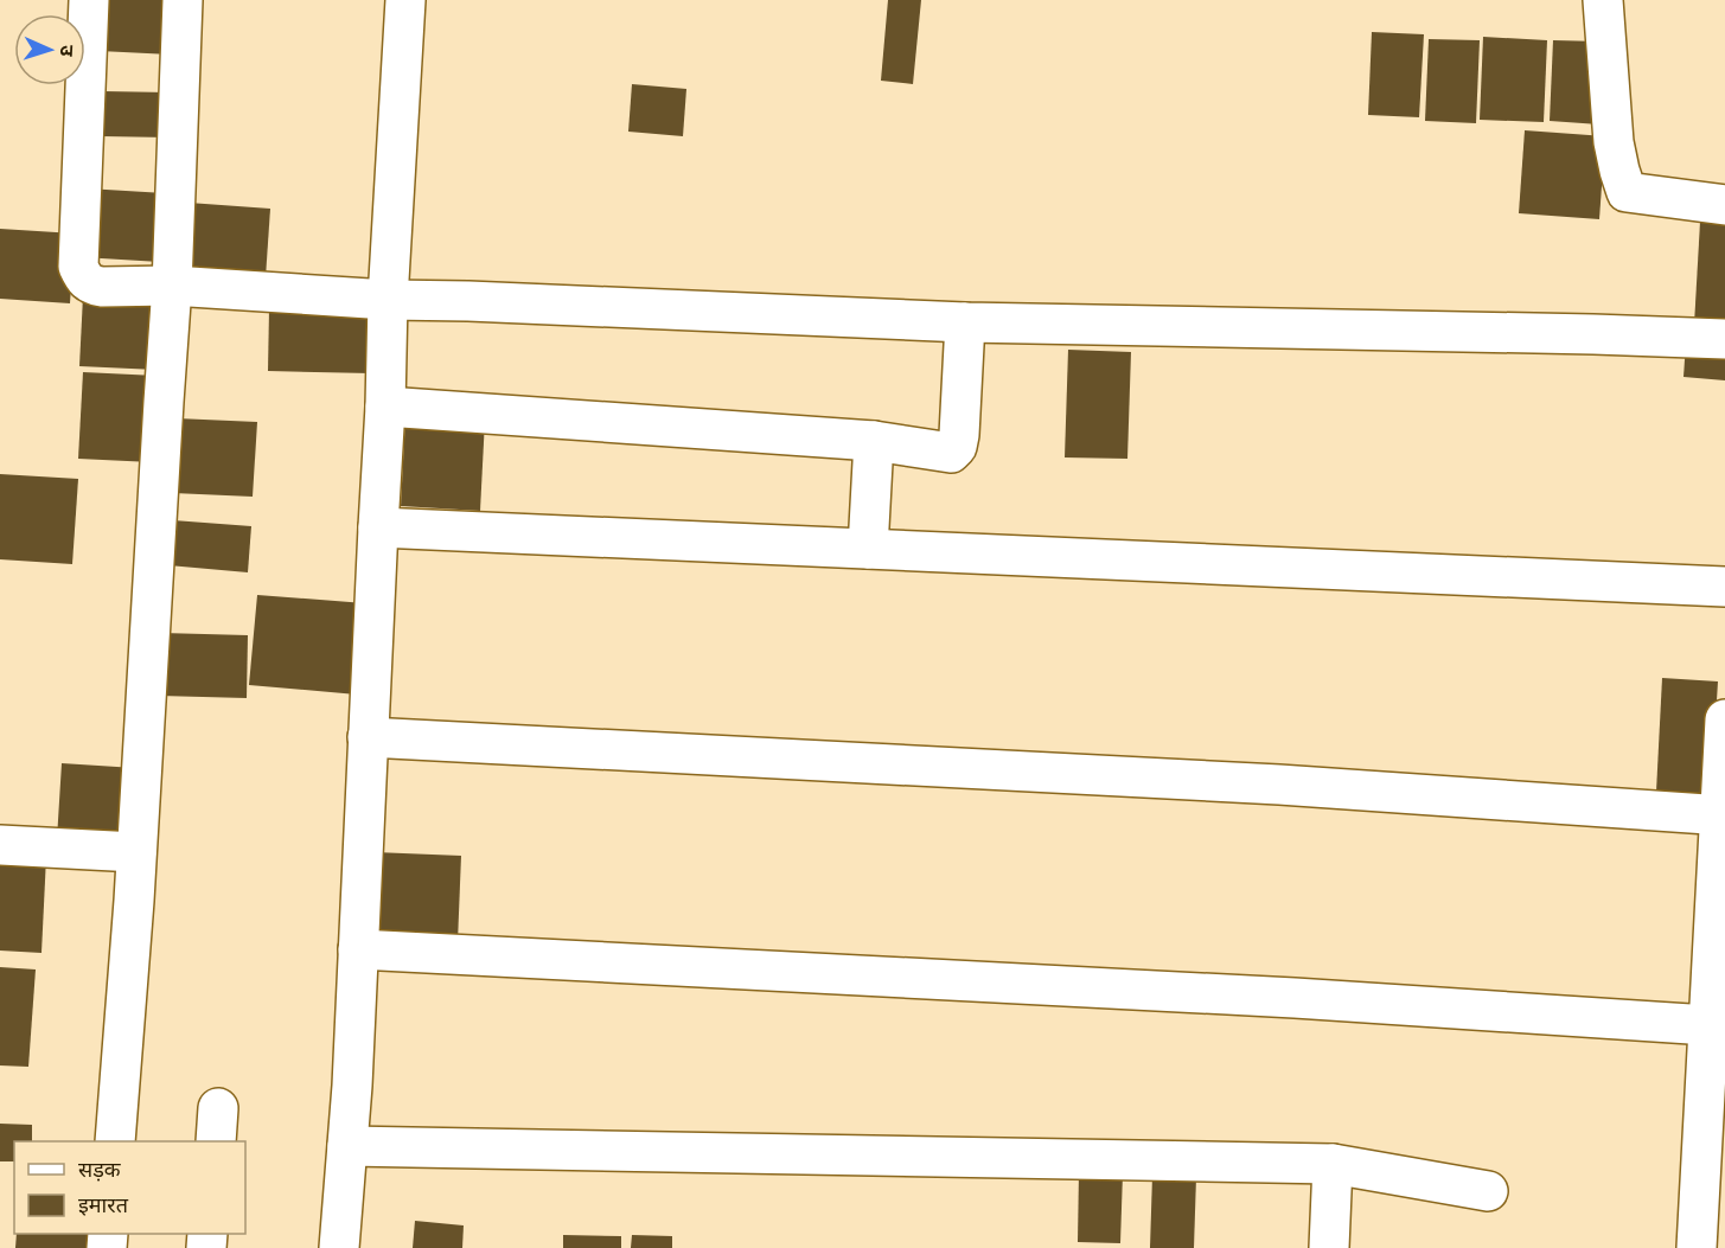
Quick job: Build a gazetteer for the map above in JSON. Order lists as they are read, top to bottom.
{
  "legend": ["सड़क", "इमारत"],
  "north": "right"
}
